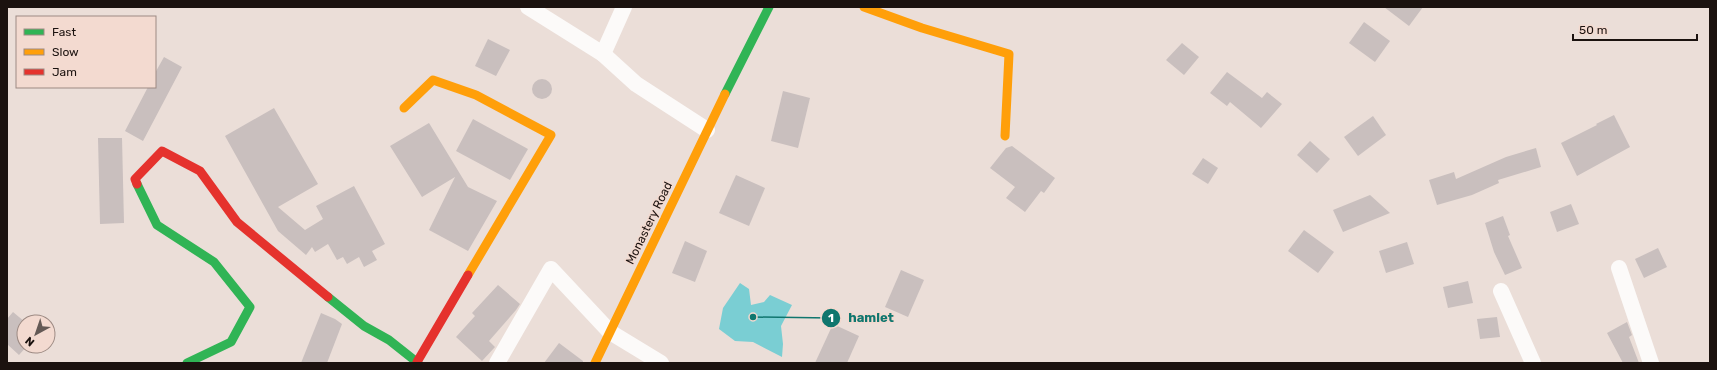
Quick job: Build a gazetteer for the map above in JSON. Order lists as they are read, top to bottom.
{
  "streets": {
    "street": ["Monastery Road"]
  },
  "places": ["hamlet"],
  "legend": ["Fast", "Slow", "Jam"],
  "scale_bar": "50 m",
  "north": "bottom left"
}
